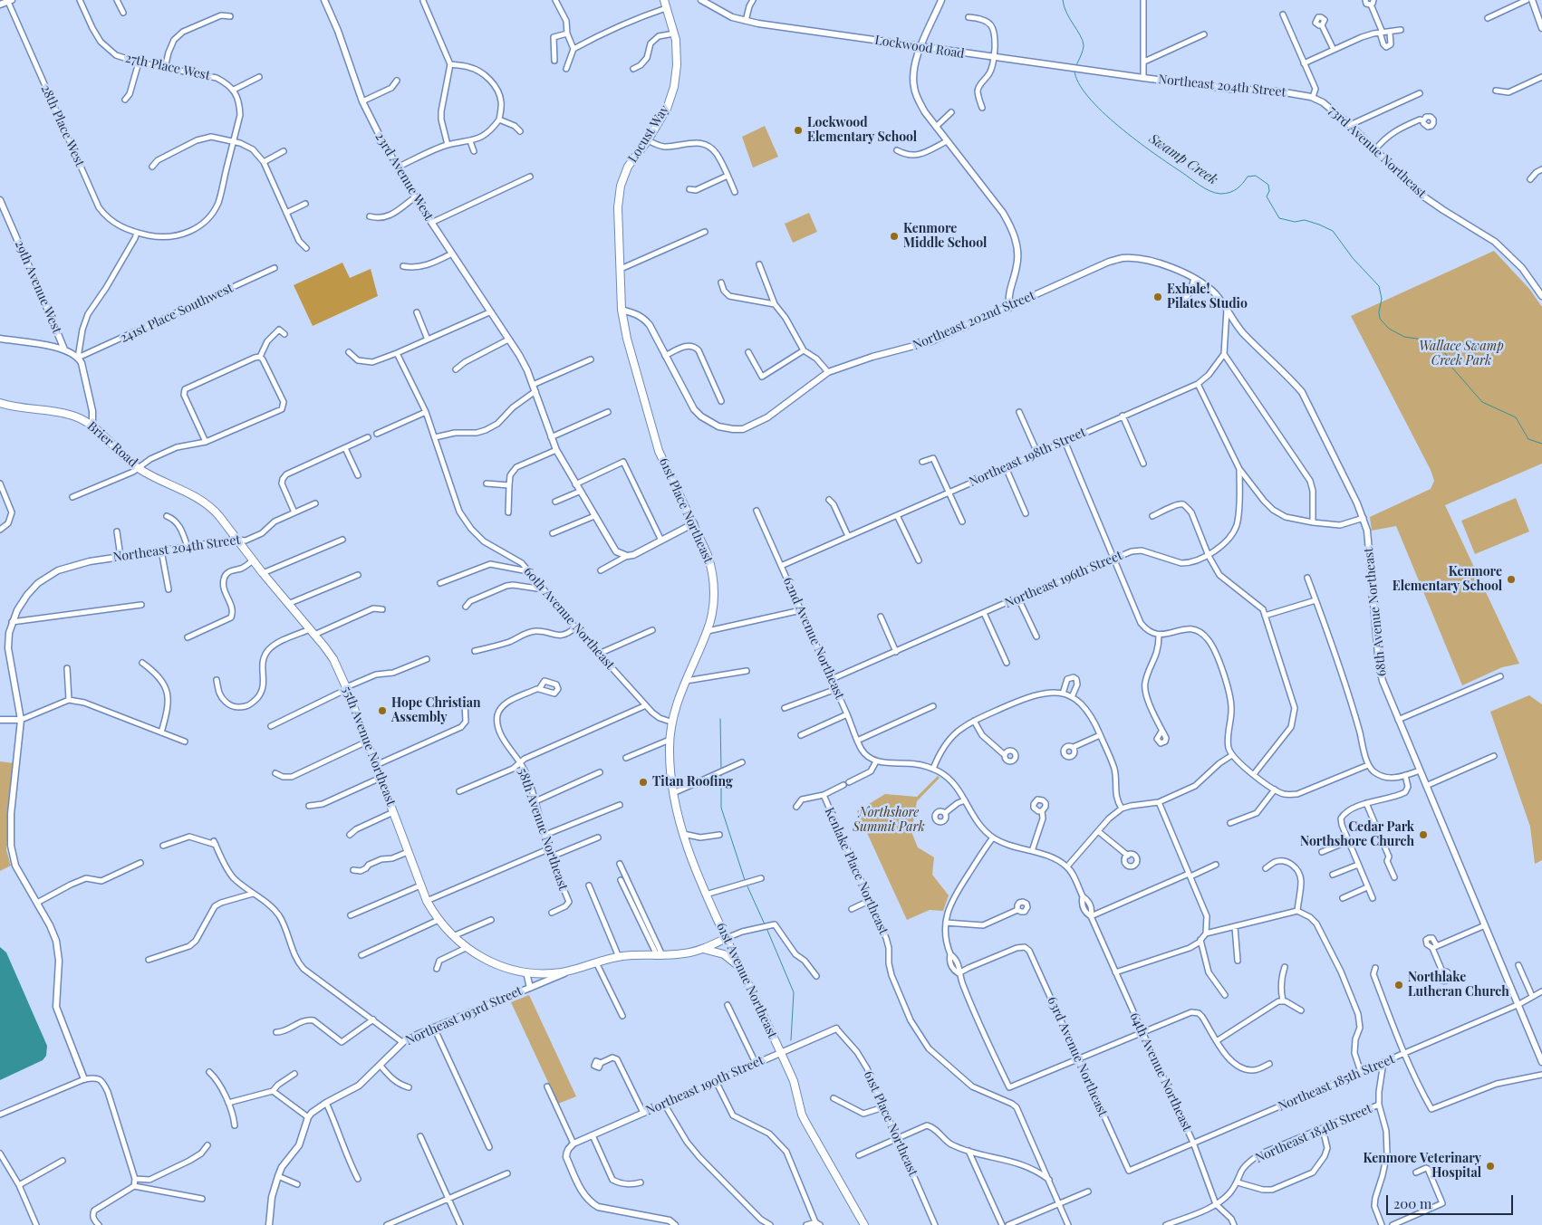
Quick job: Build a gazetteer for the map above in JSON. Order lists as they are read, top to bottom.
{
  "streets": {
    "main road": [
      "Locust Way",
      "Brier Road",
      "61st Place Northeast",
      "55th Avenue Northeast",
      "61st Avenue Northeast",
      "Northeast 193rd Street"
    ],
    "street": [
      "Lockwood Road",
      "27th Place West",
      "Northeast 204th Street",
      "28th Place West",
      "73rd Avenue Northeast",
      "23rd Avenue West",
      "29th Avenue West",
      "241st Place Southwest",
      "Northeast 202nd Street",
      "Northeast 198th Street",
      "Northeast 196th Street",
      "68th Avenue Northeast",
      "60th Avenue Northeast",
      "62nd Avenue Northeast",
      "58th Avenue Northeast",
      "Kenlake Place Northeast",
      "63rd Avenue Northeast",
      "64th Avenue Northeast",
      "Northeast 185th Street",
      "Northeast 190th Street",
      "Northeast 184th Street"
    ]
  },
  "crossings": [
    ["Lockwood Road", "Northeast 204th Street"],
    ["Northeast 204th Street", "73rd Avenue Northeast"],
    ["Northeast 204th Street", "55th Avenue Northeast"],
    ["Locust Way", "61st Place Northeast"],
    ["Northeast 202nd Street", "68th Avenue Northeast"],
    ["Brier Road", "55th Avenue Northeast"],
    ["Northeast 198th Street", "62nd Avenue Northeast"],
    ["61st Place Northeast", "60th Avenue Northeast"],
    ["61st Place Northeast", "61st Avenue Northeast"],
    ["61st Place Northeast", "Northeast 190th Street"],
    ["Northeast 196th Street", "62nd Avenue Northeast"],
    ["68th Avenue Northeast", "Northeast 185th Street"],
    ["60th Avenue Northeast", "61st Avenue Northeast"],
    ["55th Avenue Northeast", "Northeast 193rd Street"],
    ["61st Avenue Northeast", "Northeast 193rd Street"],
    ["61st Avenue Northeast", "Northeast 190th Street"],
    ["63rd Avenue Northeast", "Northeast 185th Street"],
    ["64th Avenue Northeast", "Northeast 185th Street"],
    ["64th Avenue Northeast", "Northeast 184th Street"]
  ],
  "water": ["Swamp Creek"],
  "parks": ["Wallace Swamp Creek Park", "Northshore Summit Park"],
  "places": [
    "Lockwood Elementary School",
    "Kenmore Middle School",
    "Exhale! Pilates Studio",
    "Kenmore Elementary School",
    "Hope Christian Assembly",
    "Titan Roofing",
    "Cedar Park Northshore Church",
    "Northlake Lutheran Church",
    "Kenmore Veterinary Hospital"
  ],
  "scale_bar": "200 m"
}
